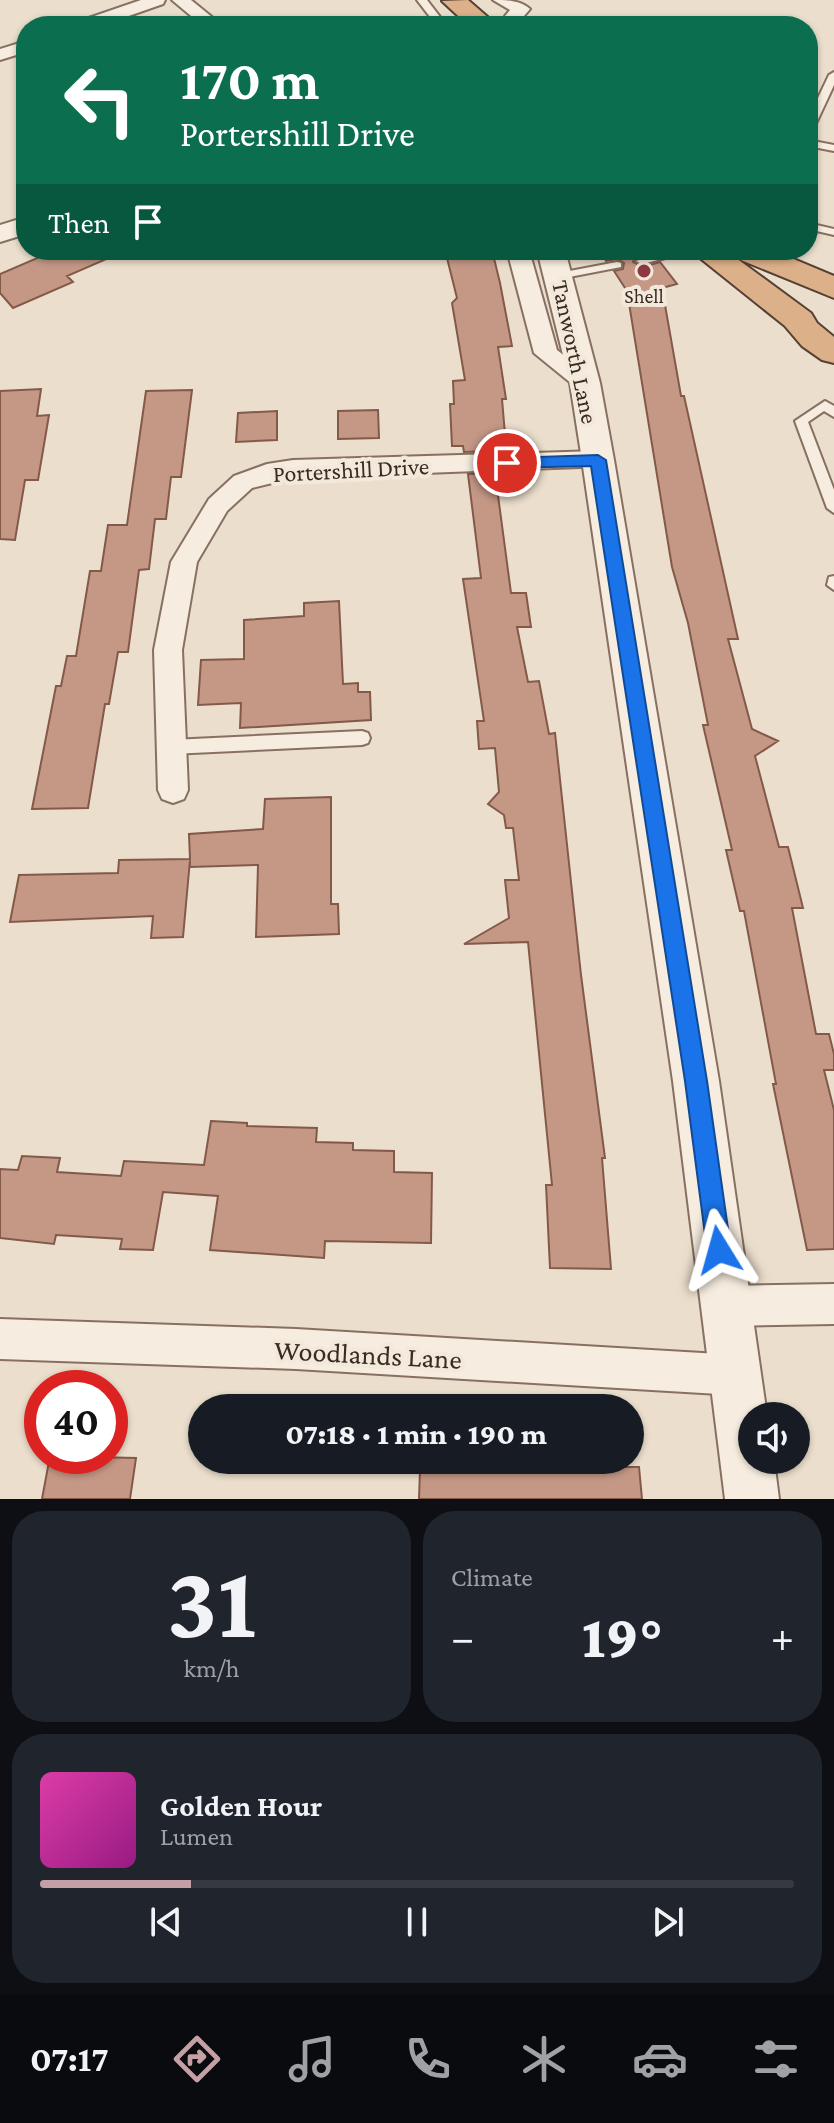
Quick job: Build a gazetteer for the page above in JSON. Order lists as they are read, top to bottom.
{
  "streets": {
    "street": ["Tanworth Lane", "Portershill Drive", "Woodlands Lane"]
  },
  "crossings": [
    ["Tanworth Lane", "Portershill Drive"],
    ["Tanworth Lane", "Woodlands Lane"]
  ],
  "places": ["Shell"],
  "page": {
    "turn": ["170 m", "Portershill Drive"],
    "then": "Then",
    "limit": "40",
    "trip": "07:18 · 1 min · 190 m",
    "tile": [
      ["31", "km/h"],
      "Climate"
    ],
    "heat": ["−", "19°", "+"],
    "song": ["Golden Hour", "Lumen"],
    "tabs": "07:17"
  }
}
